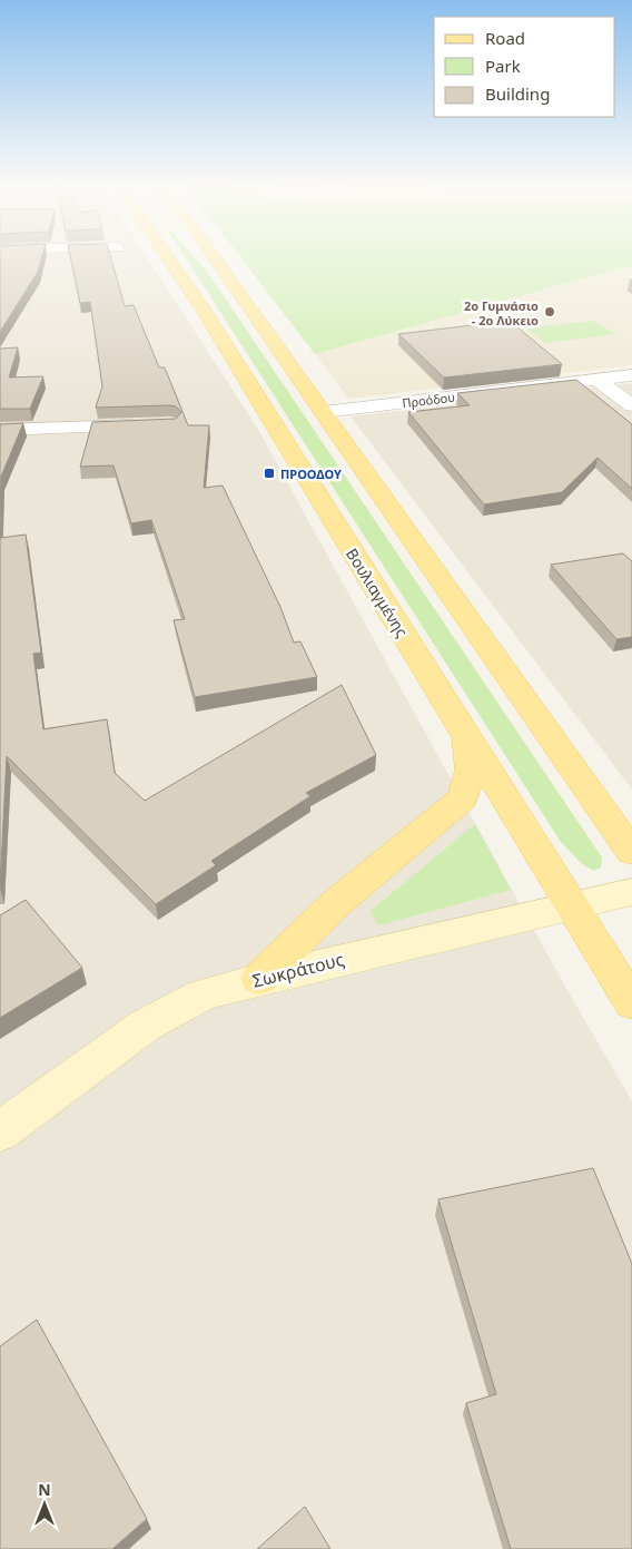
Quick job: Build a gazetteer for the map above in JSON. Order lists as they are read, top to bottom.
{
  "streets": {
    "main road": ["Βουλιαγμένης"],
    "street": ["Προόδου", "Σωκράτους"]
  },
  "crossings": [
    ["Βουλιαγμένης", "Σωκράτους"]
  ],
  "places": {
    "other": ["2ο Γυμνάσιο - 2ο Λύκειο"],
    "transit": ["ΠΡΟΟΔΟΥ"]
  },
  "legend": ["Road", "Park", "Building"],
  "north": "top"
}
